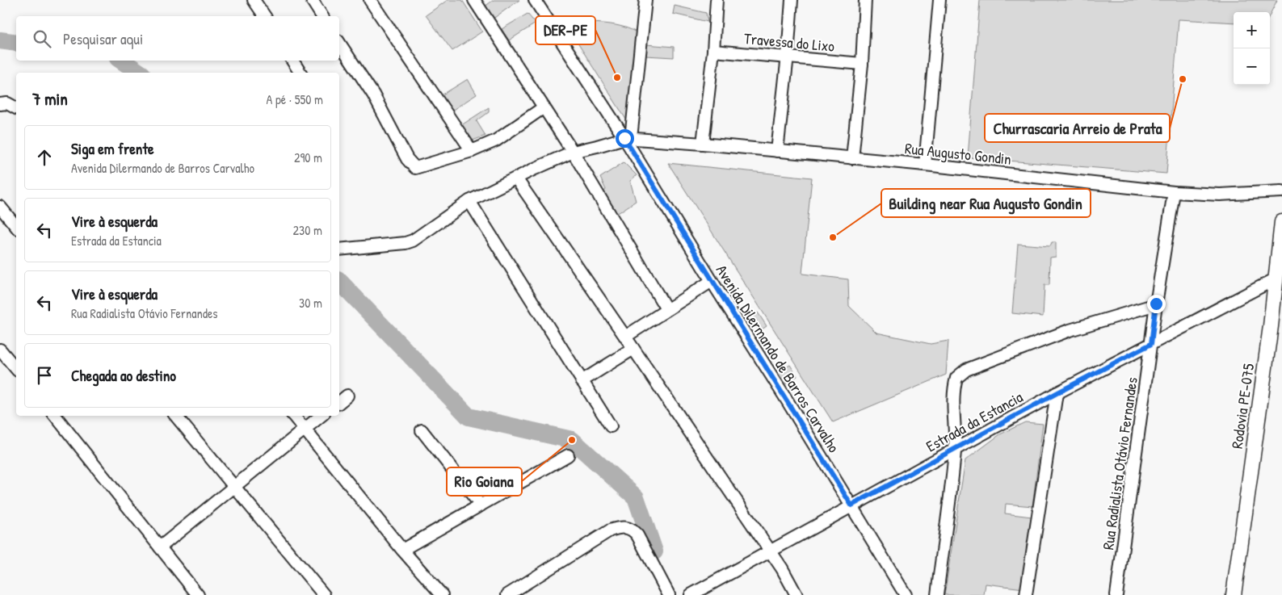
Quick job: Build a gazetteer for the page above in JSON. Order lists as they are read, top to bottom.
{
  "streets": {
    "main road": ["Rodovia PE-075"],
    "street": [
      "Travessa do Lixo",
      "Rua Augusto Gondin",
      "Avenida Dilermando de Barros Carvalho",
      "Estrada da Estancia",
      "Rua Radialista Otávio Fernandes"
    ]
  },
  "crossings": [
    ["Rua Augusto Gondin", "Avenida Dilermando de Barros Carvalho"],
    ["Rua Augusto Gondin", "Rua Radialista Otávio Fernandes"],
    ["Avenida Dilermando de Barros Carvalho", "Estrada da Estancia"],
    ["Rodovia PE-075", "Estrada da Estancia"],
    ["Estrada da Estancia", "Rua Radialista Otávio Fernandes"]
  ],
  "places": [
    "DER-PE",
    "Churrascaria Arreio de Prata",
    "Building near Rua Augusto Gondin",
    "Rio Goiana"
  ],
  "page": {
    "map_buttons": ["+", "−"],
    "search": "Pesquisar aqui",
    "heading": ["7 min", "A pé · 550 m"],
    "list": [
      ["Siga em frente", "Avenida Dilermando de Barros Carvalho", "290 m"],
      ["Vire à esquerda", "Estrada da Estancia", "230 m"],
      ["Vire à esquerda", "Rua Radialista Otávio Fernandes", "30 m"],
      "Chegada ao destino"
    ]
  }
}
